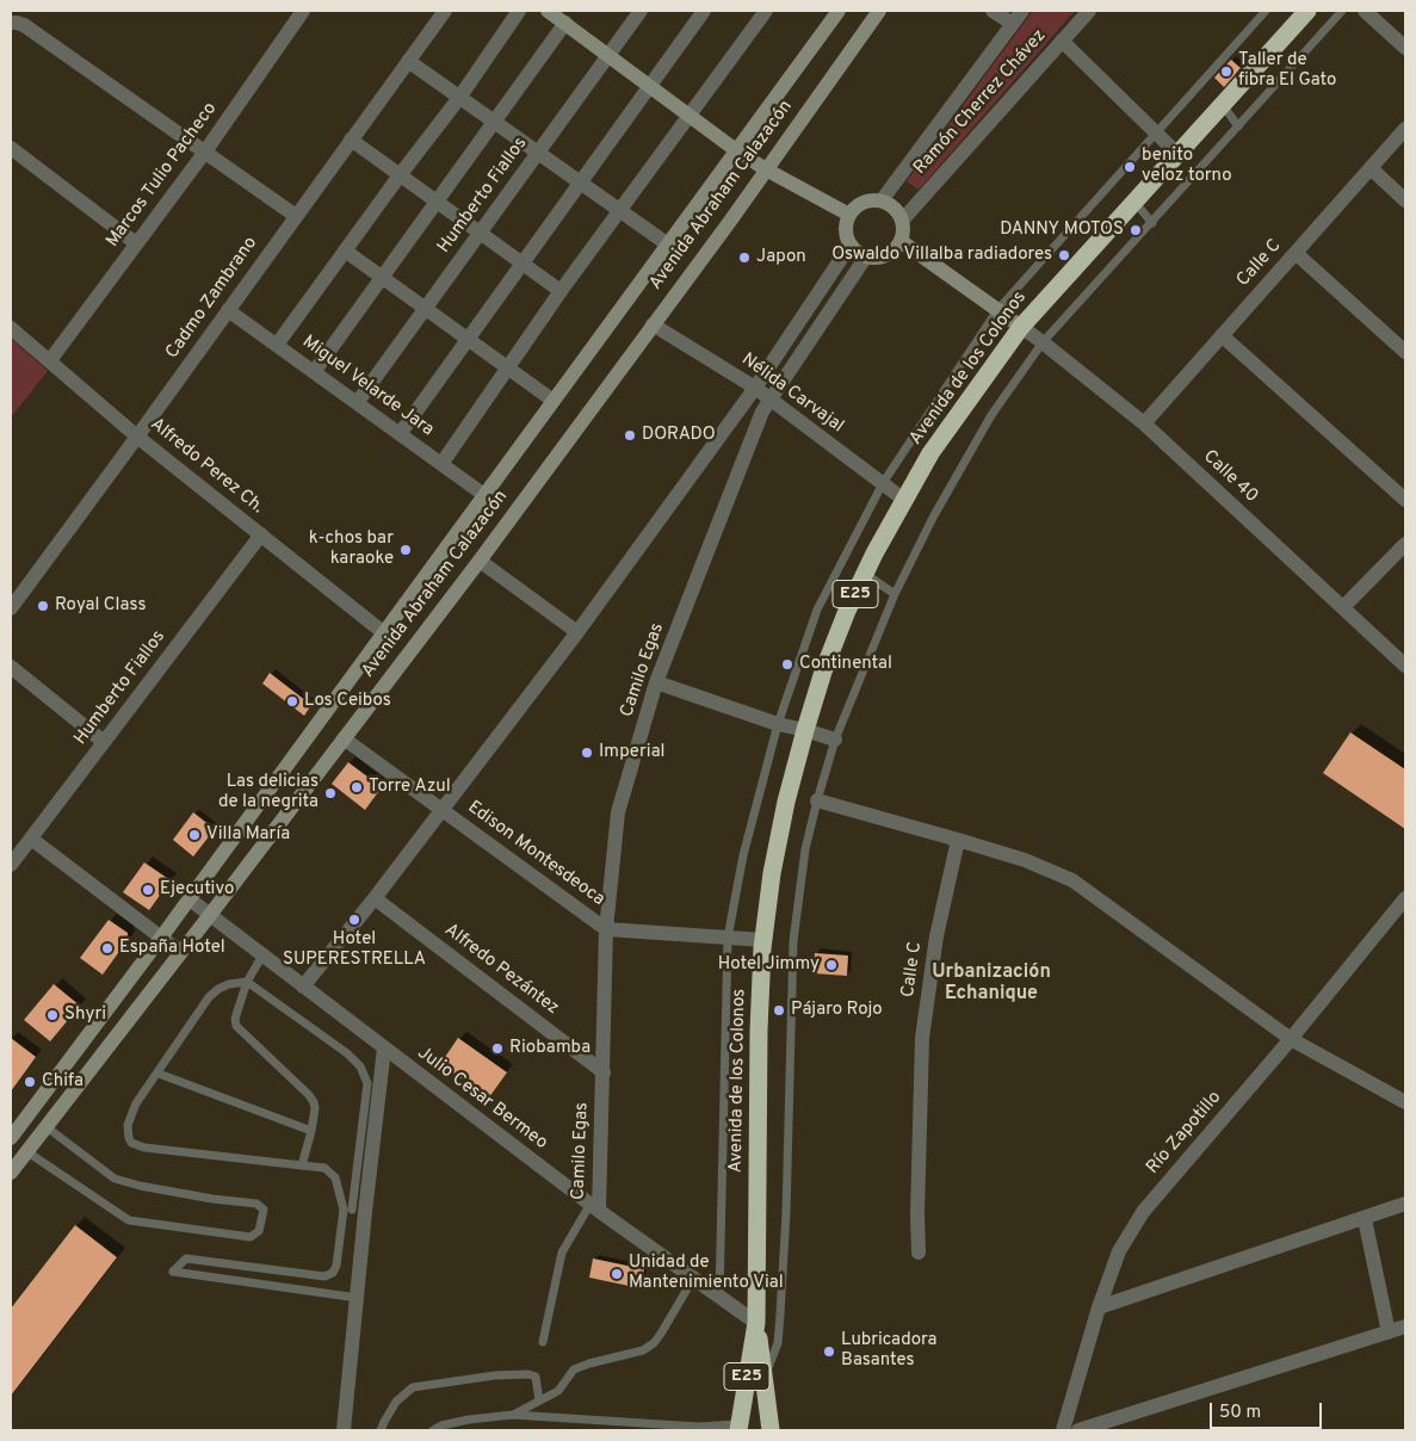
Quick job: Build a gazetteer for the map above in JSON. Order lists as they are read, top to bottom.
{
  "streets": {
    "highway": ["Avenida de los Colonos", "E25"],
    "main road": ["Avenida Abraham Calazacón"],
    "street": [
      "Ramón Cherrez Chávez",
      "Marcos Tulio Pacheco",
      "Humberto Fiallos",
      "Calle C",
      "Cadmo Zambrano",
      "Miguel Velarde Jara",
      "Nélida Carvajal",
      "Alfredo Perez Ch.",
      "Calle 40",
      "Camilo Egas",
      "Edison Montesdeoca",
      "Alfredo Pezántez",
      "Julio Cesar Bermeo",
      "Río Zapotillo"
    ]
  },
  "crossings": [
    ["Ramón Cherrez Chávez", "Camilo Egas"],
    ["Marcos Tulio Pacheco", "Alfredo Perez Ch."],
    ["Humberto Fiallos", "Miguel Velarde Jara"],
    ["Humberto Fiallos", "Alfredo Perez Ch."],
    ["Avenida Abraham Calazacón", "Miguel Velarde Jara"],
    ["Avenida Abraham Calazacón", "Nélida Carvajal"],
    ["Avenida Abraham Calazacón", "Alfredo Perez Ch."],
    ["Avenida Abraham Calazacón", "Edison Montesdeoca"],
    ["Avenida Abraham Calazacón", "Julio Cesar Bermeo"],
    ["Calle C", "Calle 40"],
    ["Cadmo Zambrano", "Miguel Velarde Jara"],
    ["Cadmo Zambrano", "Alfredo Perez Ch."],
    ["Avenida de los Colonos", "Nélida Carvajal"],
    ["Avenida de los Colonos", "Calle 40"],
    ["Avenida de los Colonos", "Edison Montesdeoca"],
    ["Avenida de los Colonos", "Julio Cesar Bermeo"],
    ["Nélida Carvajal", "Camilo Egas"],
    ["Camilo Egas", "Edison Montesdeoca"],
    ["Camilo Egas", "Alfredo Pezántez"],
    ["Camilo Egas", "Julio Cesar Bermeo"]
  ],
  "districts": ["Urbanización Echanique"],
  "places": [
    "Taller de fibra El Gato",
    "benito veloz torno",
    "DANNY MOTOS",
    "Oswaldo Villalba radiadores",
    "Japon",
    "DORADO",
    "k-chos bar karaoke",
    "Royal Class",
    "Continental",
    "Los Ceibos",
    "Imperial",
    "Torre Azul",
    "Las delicias de la negrita",
    "Villa María",
    "Ejecutivo",
    "Hotel SUPERESTRELLA",
    "España Hotel",
    "Hotel Jimmy",
    "Pájaro Rojo",
    "Shyri",
    "Riobamba",
    "Chifa",
    "Unidad de Mantenimiento Vial",
    "Lubricadora Basantes"
  ],
  "scale_bar": "50 m"
}
